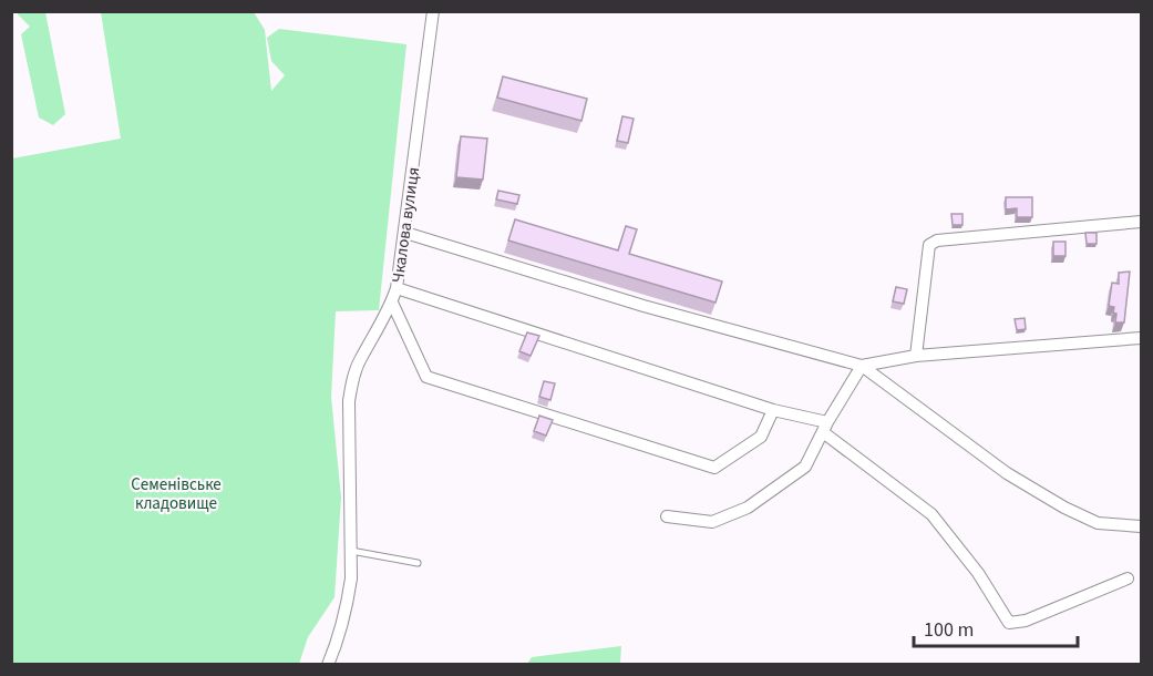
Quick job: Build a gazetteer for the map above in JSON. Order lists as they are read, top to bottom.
{
  "streets": {
    "street": ["Чкалова вулиця"]
  },
  "parks": ["Семенівське кладовище"],
  "scale_bar": "100 m"
}
